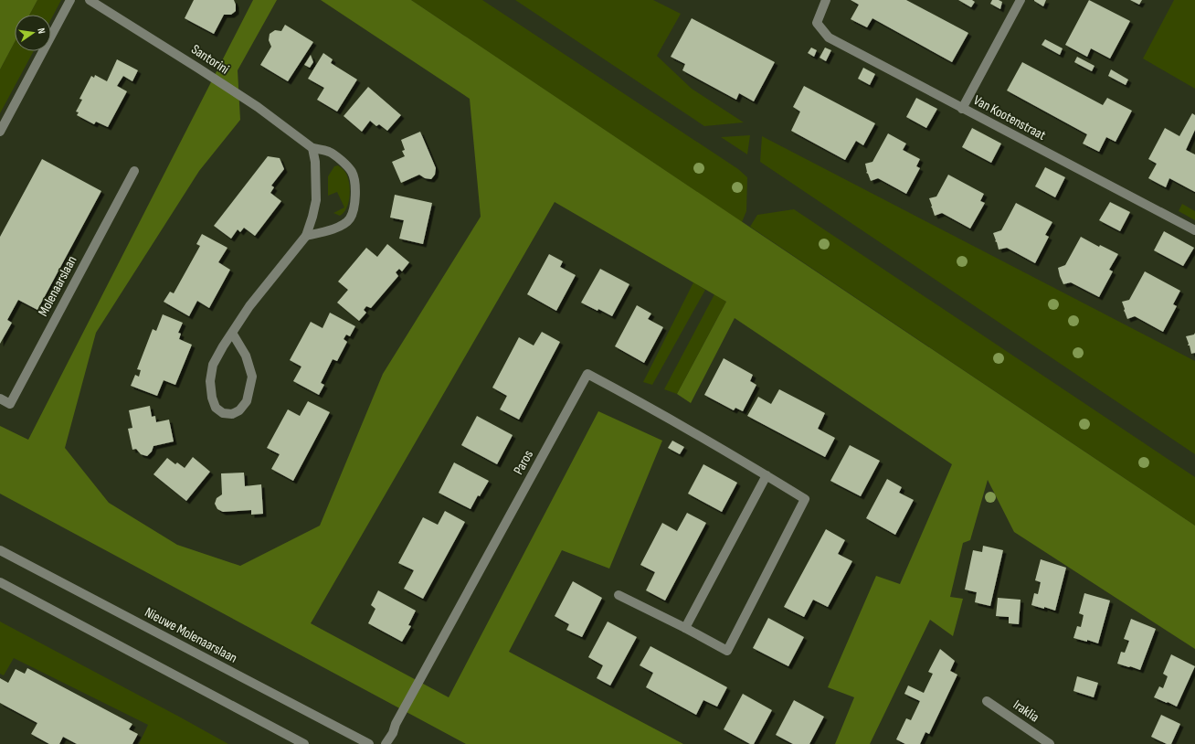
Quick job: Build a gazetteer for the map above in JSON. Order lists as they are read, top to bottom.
{
  "streets": {
    "street": [
      "Santorini",
      "Van Kootenstraat",
      "Molenaarslaan",
      "Paros",
      "Nieuwe Molenaarslaan",
      "Iraklia"
    ]
  },
  "north": "right"
}
